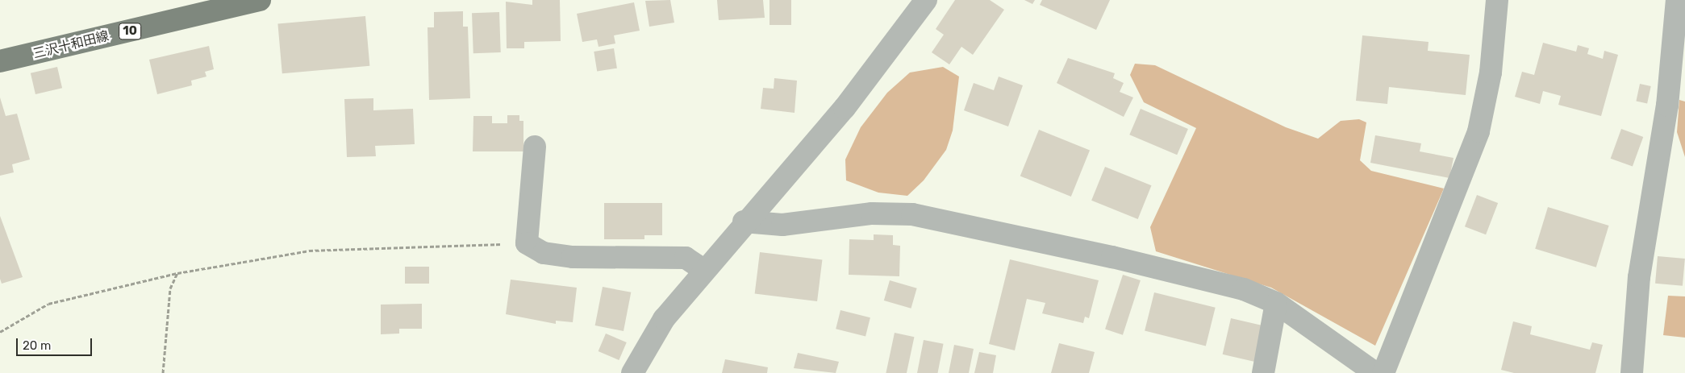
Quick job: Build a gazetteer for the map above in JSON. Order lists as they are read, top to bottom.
{
  "streets": {
    "main road": ["10", "三沢十和田線"]
  },
  "scale_bar": "20 m"
}
